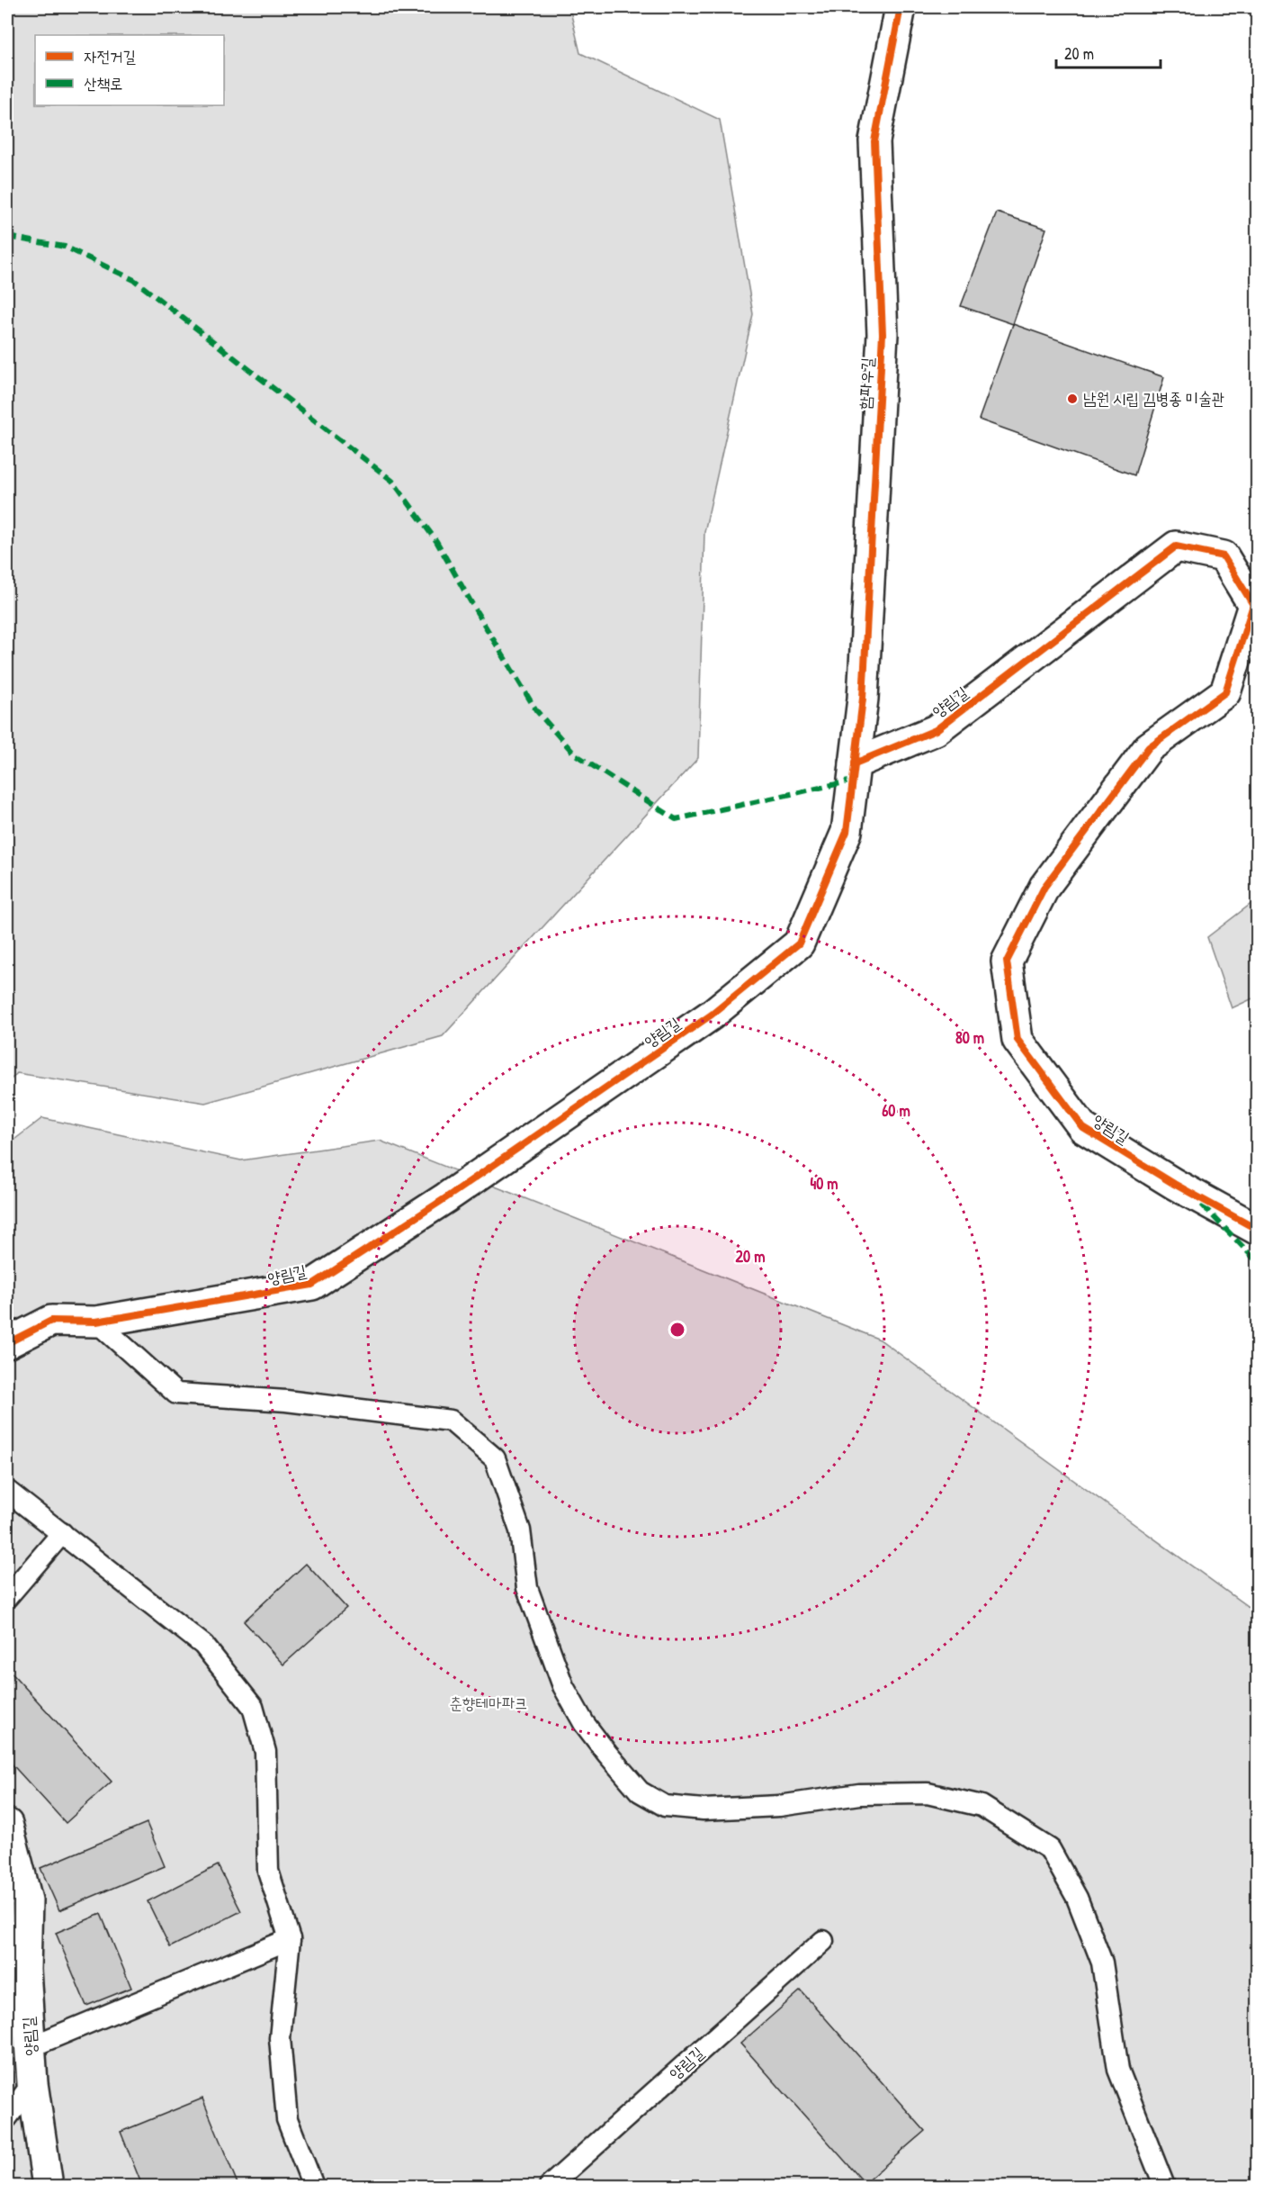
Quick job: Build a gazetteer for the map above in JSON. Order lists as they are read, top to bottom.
{
  "streets": {
    "street": ["함파우길", "양림길"]
  },
  "crossings": [
    ["함파우길", "양림길"]
  ],
  "parks": ["춘향테마파크"],
  "places": ["남원 시립 김병종 미술관"],
  "legend": ["자전거길", "산책로"],
  "scale_bar": "20 m",
  "rings": [
    "80 m",
    "60 m",
    "40 m",
    "20 m"
  ]
}
